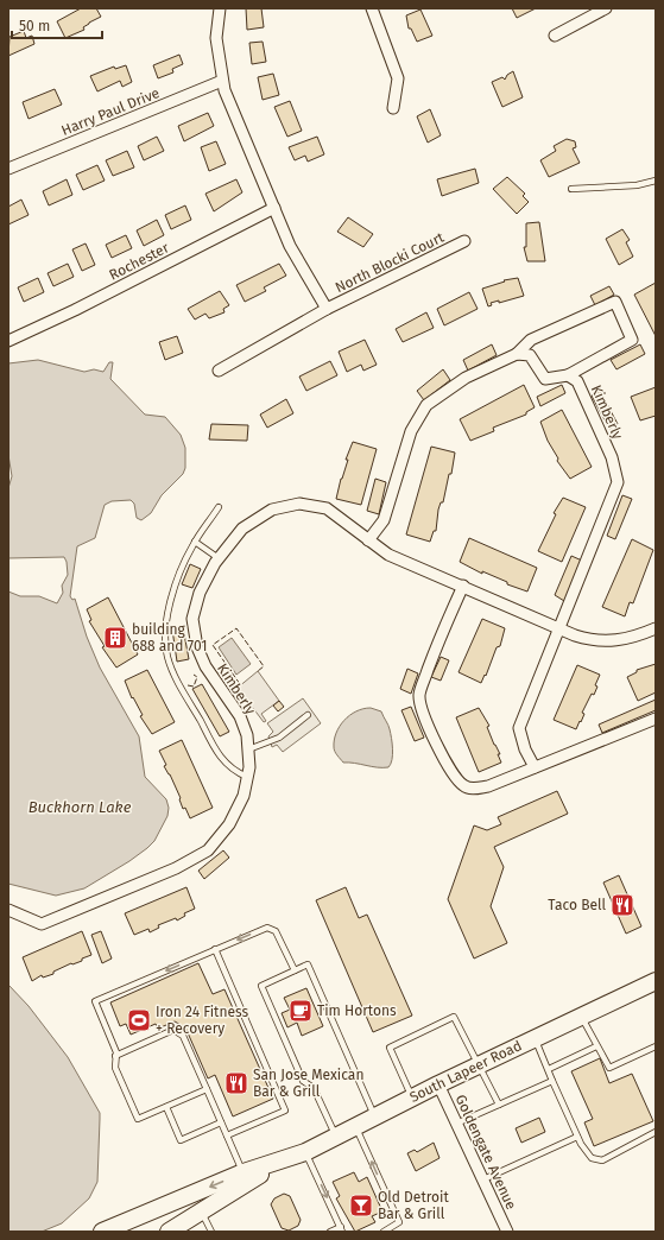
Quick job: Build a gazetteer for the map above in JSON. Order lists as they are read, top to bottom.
{
  "streets": {
    "main road": ["South Lapeer Road"],
    "street": [
      "Harry Paul Drive",
      "Rochester",
      "North Blocki Court",
      "Kimberly",
      "Goldengate Avenue"
    ]
  },
  "crossings": [
    ["South Lapeer Road", "Goldengate Avenue"]
  ],
  "water": ["Buckhorn Lake"],
  "places": {
    "building": ["building 688 and 701"],
    "restaurant": ["Taco Bell", "San Jose Mexican Bar & Grill"],
    "cafe": ["Tim Hortons"],
    "sports": ["Iron 24 Fitness + Recovery"],
    "bar": ["Old Detroit Bar & Grill"]
  },
  "scale_bar": "50 m"
}
